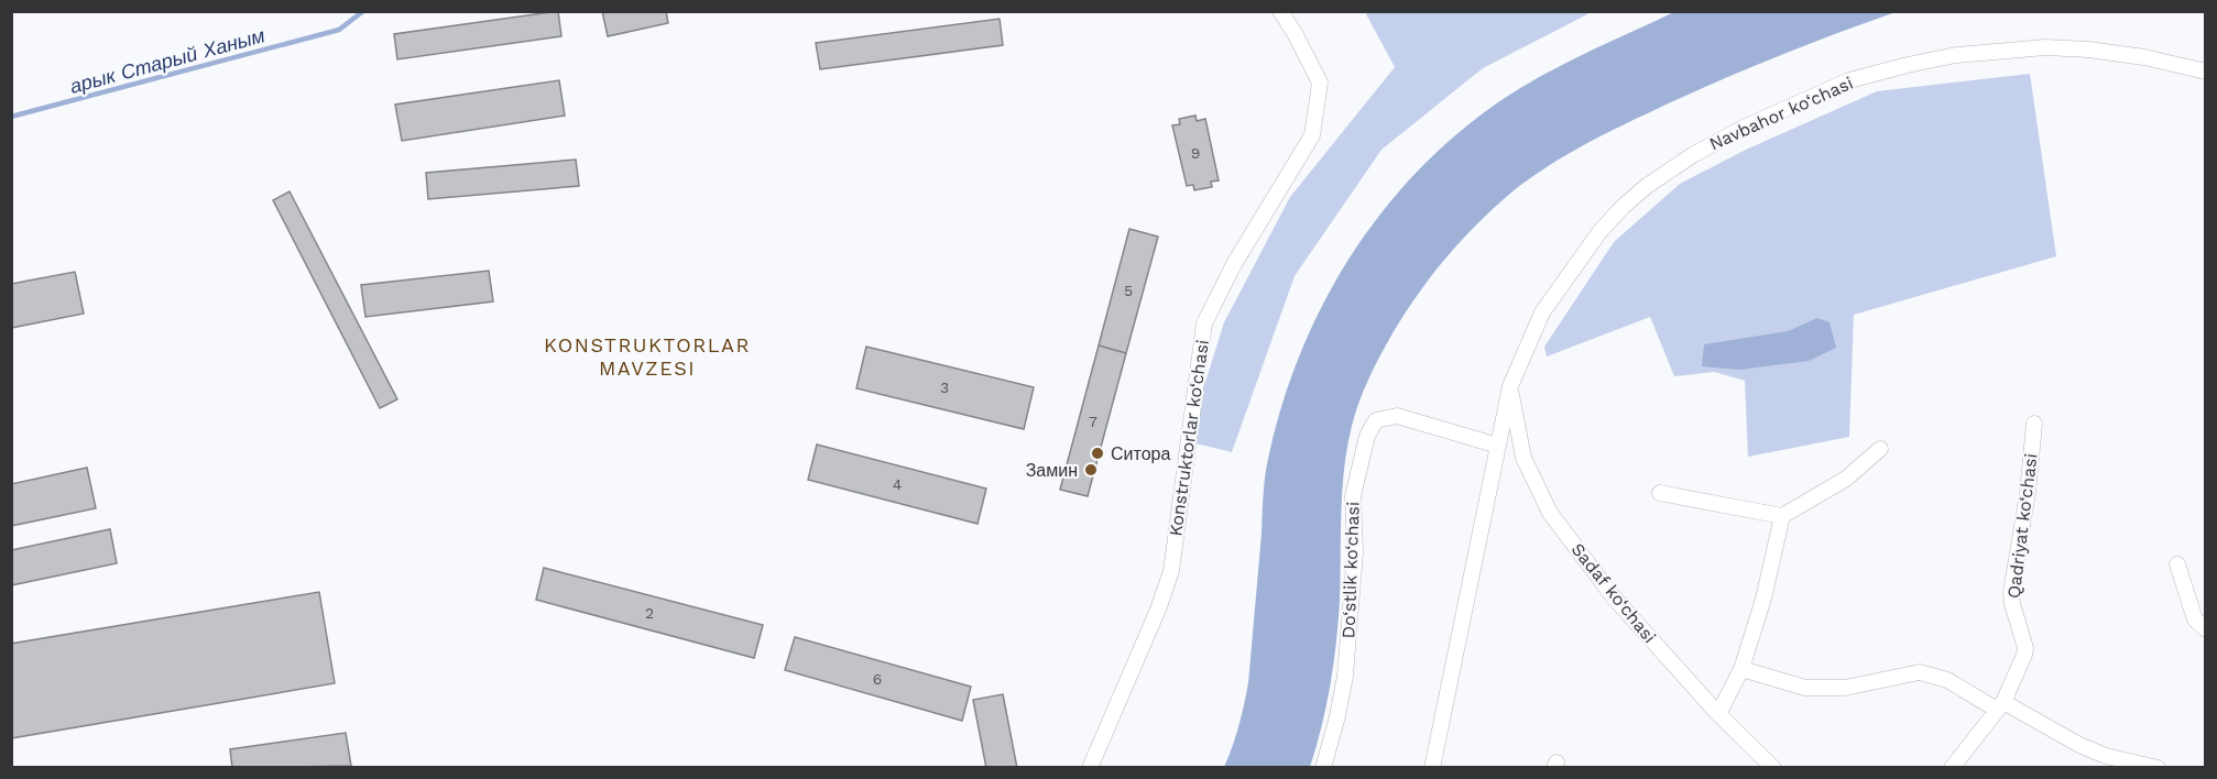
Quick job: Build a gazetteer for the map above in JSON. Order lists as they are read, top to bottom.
{
  "streets": {
    "street": [
      "Navbahor ko‘chasi",
      "Konstruktorlar ko‘chasi",
      "Qadriyat ko‘chasi",
      "Do‘stlik ko‘chasi",
      "Sadaf ko‘chasi"
    ]
  },
  "crossings": [
    ["Navbahor ko‘chasi", "Sadaf ko‘chasi"]
  ],
  "districts": ["KONSTRUKTORLAR MAVZESI"],
  "water": ["арык Старый Ханым"],
  "places": ["Ситора", "Замин"],
  "house_numbers": [
    "9",
    "5",
    "3",
    "7",
    "4",
    "2",
    "6"
  ]
}
